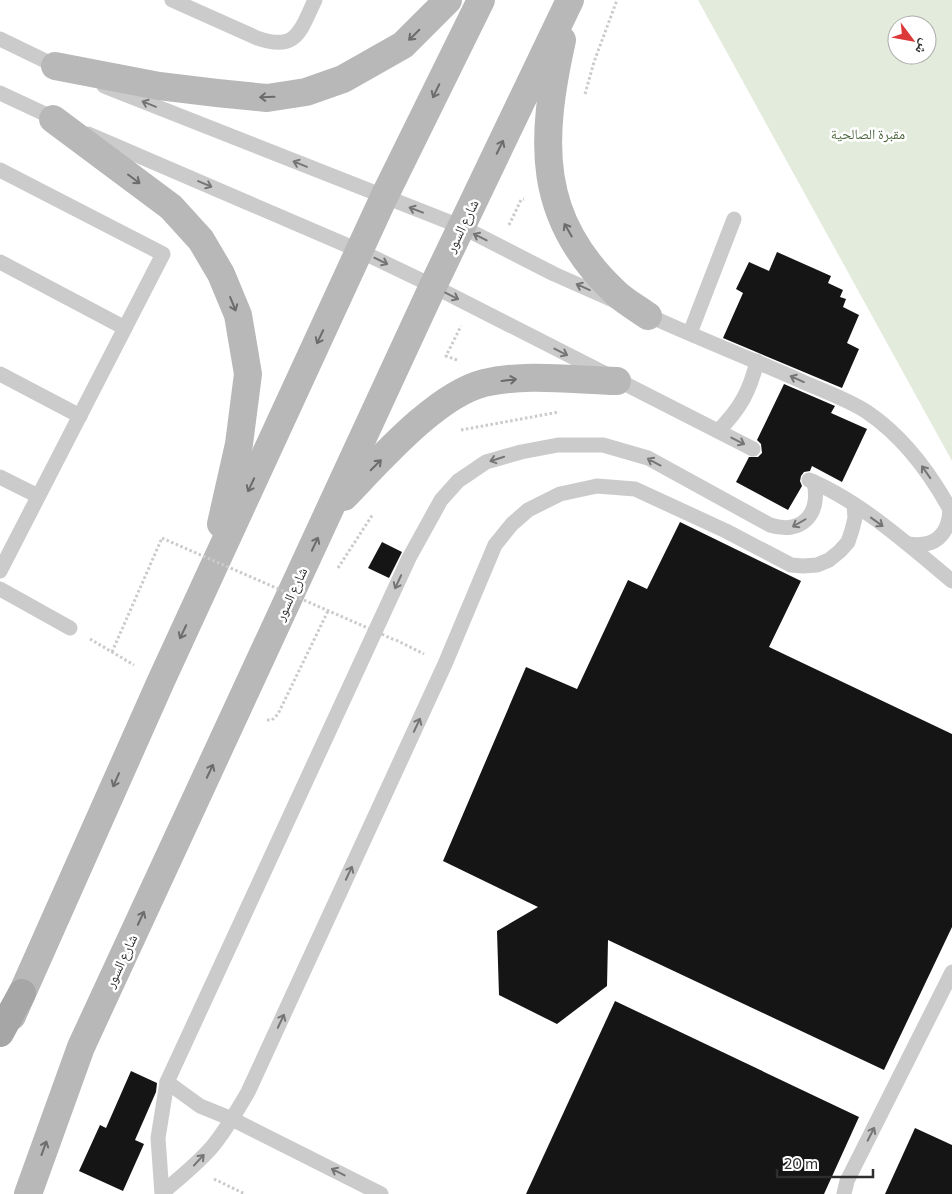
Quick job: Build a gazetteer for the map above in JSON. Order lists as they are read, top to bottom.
{
  "streets": {
    "main road": ["شارع السور"]
  },
  "parks": ["مقبرة الصالحية"],
  "scale_bar": "20 m",
  "north": "bottom right"
}
